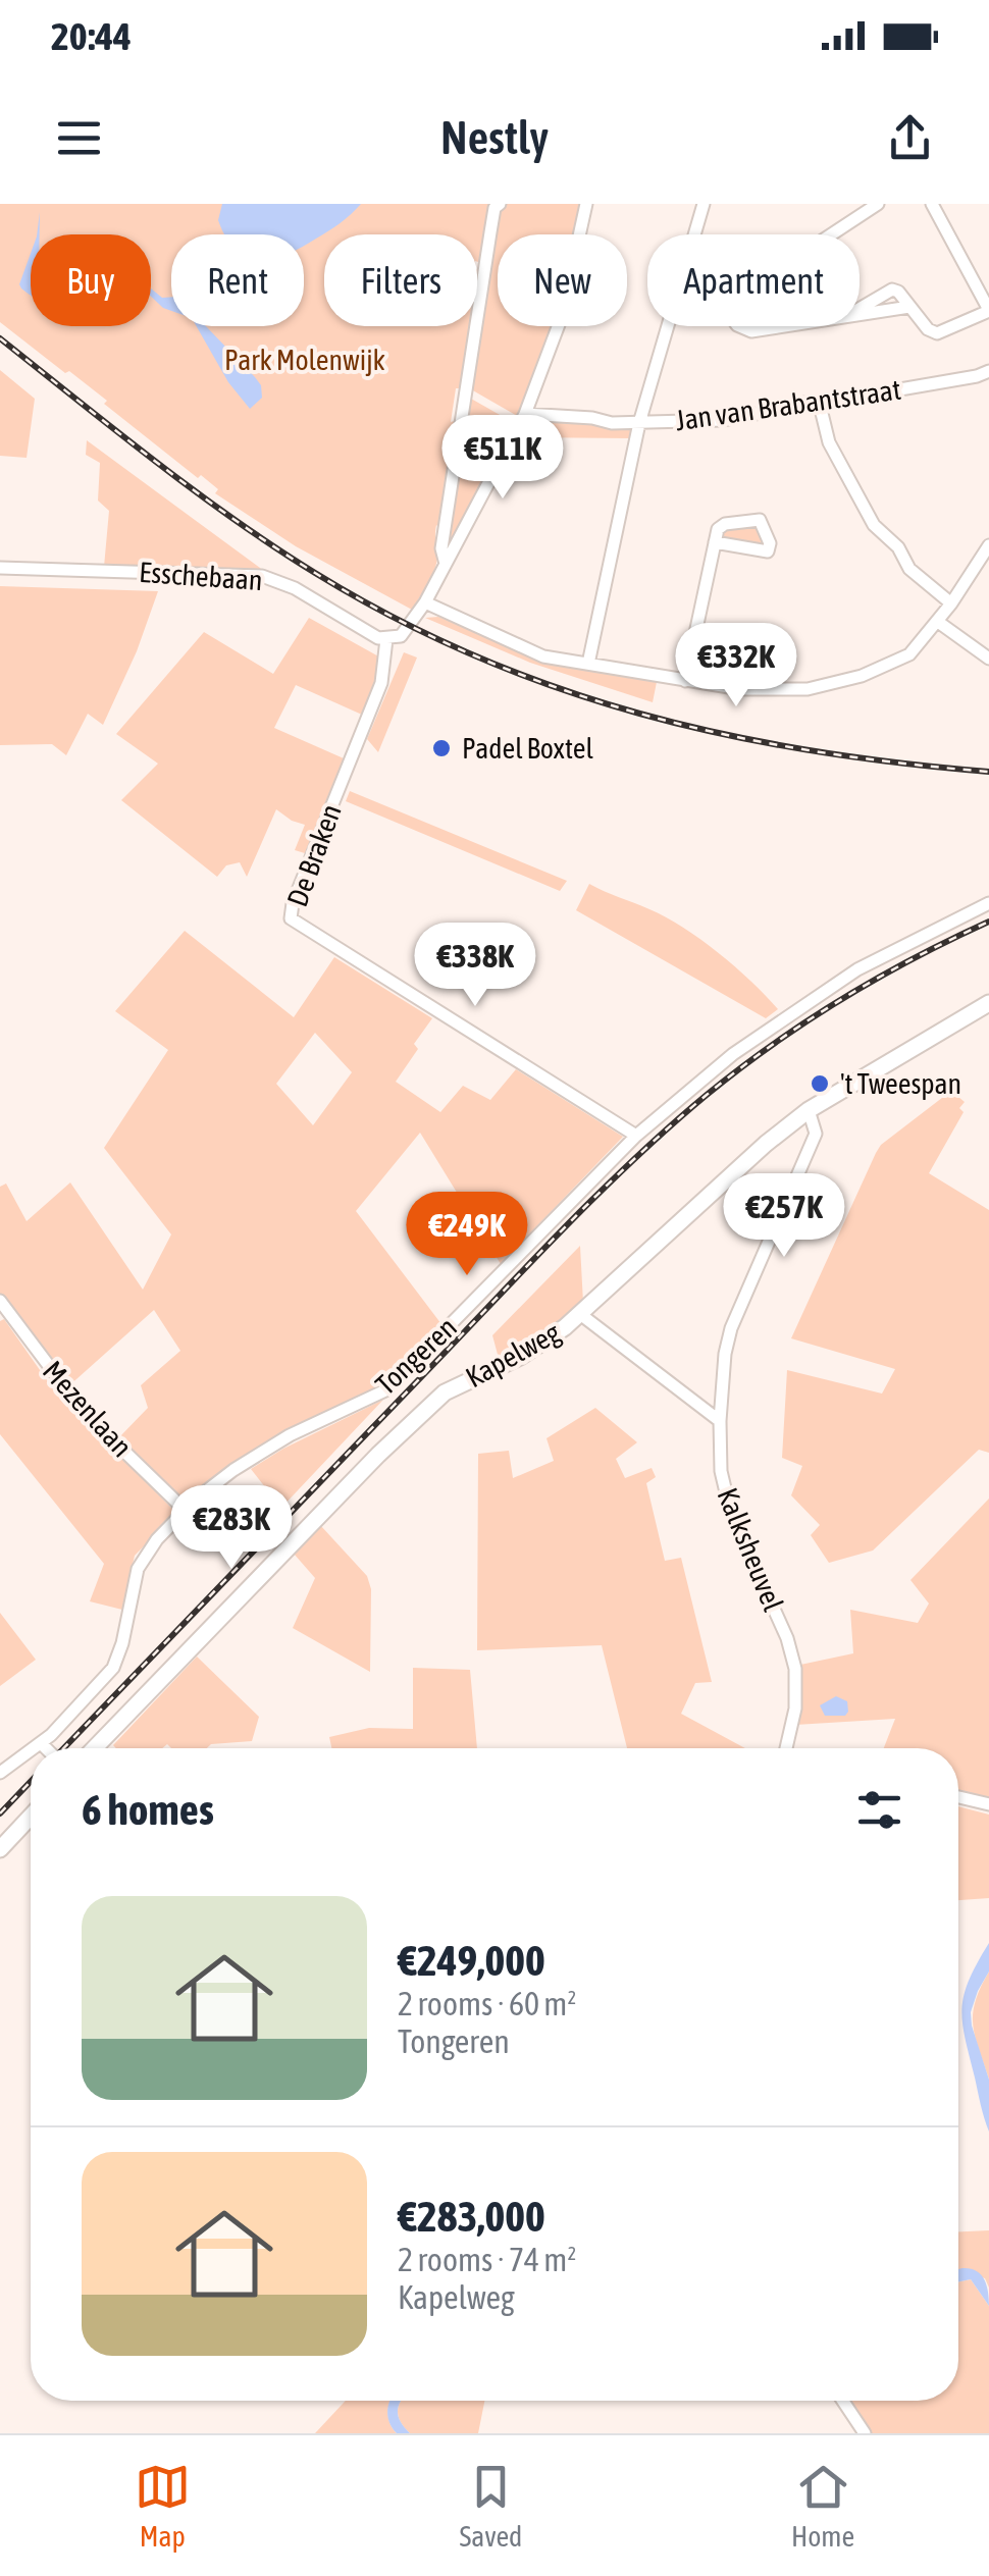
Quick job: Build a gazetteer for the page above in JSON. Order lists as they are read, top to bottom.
{
  "streets": {
    "main road": ["Kapelweg"],
    "street": [
      "Jan van Brabantstraat",
      "Esschebaan",
      "De Braken",
      "Tongeren",
      "Mezenlaan",
      "Kalksheuvel"
    ]
  },
  "crossings": [
    ["Esschebaan", "De Braken"],
    ["De Braken", "Tongeren"],
    ["Kapelweg", "Kalksheuvel"],
    ["Tongeren", "Mezenlaan"]
  ],
  "parks": ["Park Molenwijk"],
  "places": ["Padel Boxtel", "'t Tweespan"],
  "page": {
    "status": "20:44",
    "header": "Nestly",
    "chip": [
      "Buy",
      "Rent",
      "Filters",
      "New",
      "Apartment"
    ],
    "price": [
      "€511K",
      "€332K",
      "€338K",
      "€257K",
      "€249K",
      "€283K"
    ],
    "heading": "6 homes",
    "list": [
      {
        "name": "€249,000",
        "note": "2 rooms · 60 m² · Tongeren"
      },
      {
        "name": "€283,000",
        "note": "2 rooms · 74 m² · Kapelweg"
      }
    ],
    "tabs": ["Map", "Saved", "Home"]
  }
}
